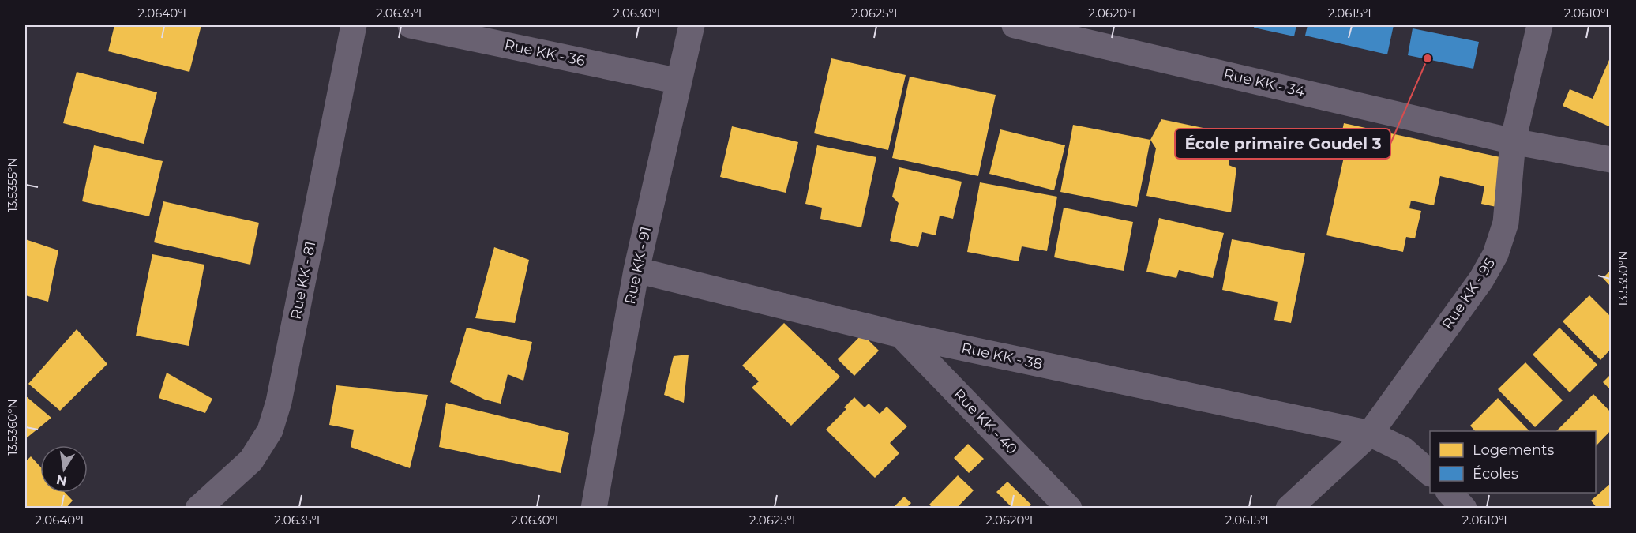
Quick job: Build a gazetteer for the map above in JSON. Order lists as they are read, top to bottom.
{
  "streets": {
    "street": [
      "Rue KK - 36",
      "Rue KK - 34",
      "Rue KK - 91",
      "Rue KK - 81",
      "Rue KK - 95",
      "Rue KK - 38",
      "Rue KK - 40"
    ]
  },
  "crossings": [
    ["Rue KK - 36", "Rue KK - 91"],
    ["Rue KK - 34", "Rue KK - 95"],
    ["Rue KK - 91", "Rue KK - 38"],
    ["Rue KK - 95", "Rue KK - 38"],
    ["Rue KK - 38", "Rue KK - 40"]
  ],
  "places": ["École primaire Goudel 3"],
  "legend": ["Logements", "Écoles"],
  "north": "bottom",
  "coordinates": [
    "2.0640°E",
    "2.0635°E",
    "2.0630°E",
    "2.0625°E",
    "2.0620°E",
    "2.0615°E",
    "2.0610°E",
    "13.5355°N",
    "13.5350°N",
    "13.5360°N"
  ]
}
